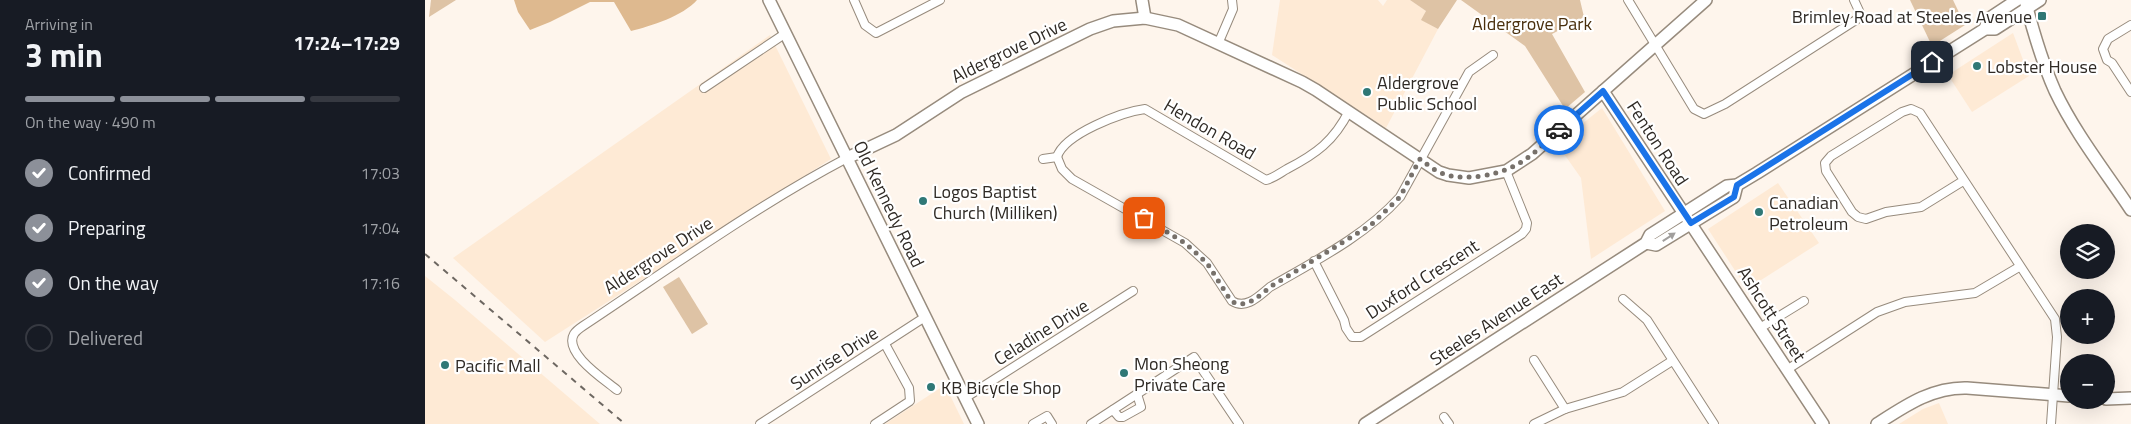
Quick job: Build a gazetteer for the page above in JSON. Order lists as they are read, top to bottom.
{
  "streets": {
    "street": [
      "Aldergrove Drive",
      "Hendon Road",
      "Fenton Road",
      "Old Kennedy Road",
      "Duxford Crescent",
      "Ashcott Street",
      "Steeles Avenue East",
      "Celadine Drive",
      "Sunrise Drive"
    ]
  },
  "crossings": [
    ["Aldergrove Drive", "Hendon Road"],
    ["Aldergrove Drive", "Fenton Road"],
    ["Aldergrove Drive", "Old Kennedy Road"],
    ["Aldergrove Drive", "Duxford Crescent"],
    ["Fenton Road", "Ashcott Street"],
    ["Fenton Road", "Steeles Avenue East"],
    ["Old Kennedy Road", "Celadine Drive"],
    ["Old Kennedy Road", "Sunrise Drive"],
    ["Ashcott Street", "Steeles Avenue East"]
  ],
  "parks": ["Aldergrove Park"],
  "places": {
    "transit": ["Brimley Road at Steeles Avenue"],
    "other": [
      "Lobster House",
      "Aldergrove Public School",
      "Logos Baptist Church (Milliken)",
      "Canadian Petroleum",
      "Pacific Mall",
      "Mon Sheong Private Care",
      "KB Bicycle Shop"
    ]
  },
  "page": {
    "heading": ["3 min", "Arriving in", "17:24–17:29"],
    "bar": "On the way · 490 m",
    "list": [
      ["Confirmed", "17:03"],
      ["Preparing", "17:04"],
      ["On the way", "17:16"],
      "Delivered"
    ],
    "map_buttons": ["+", "−"]
  }
}
